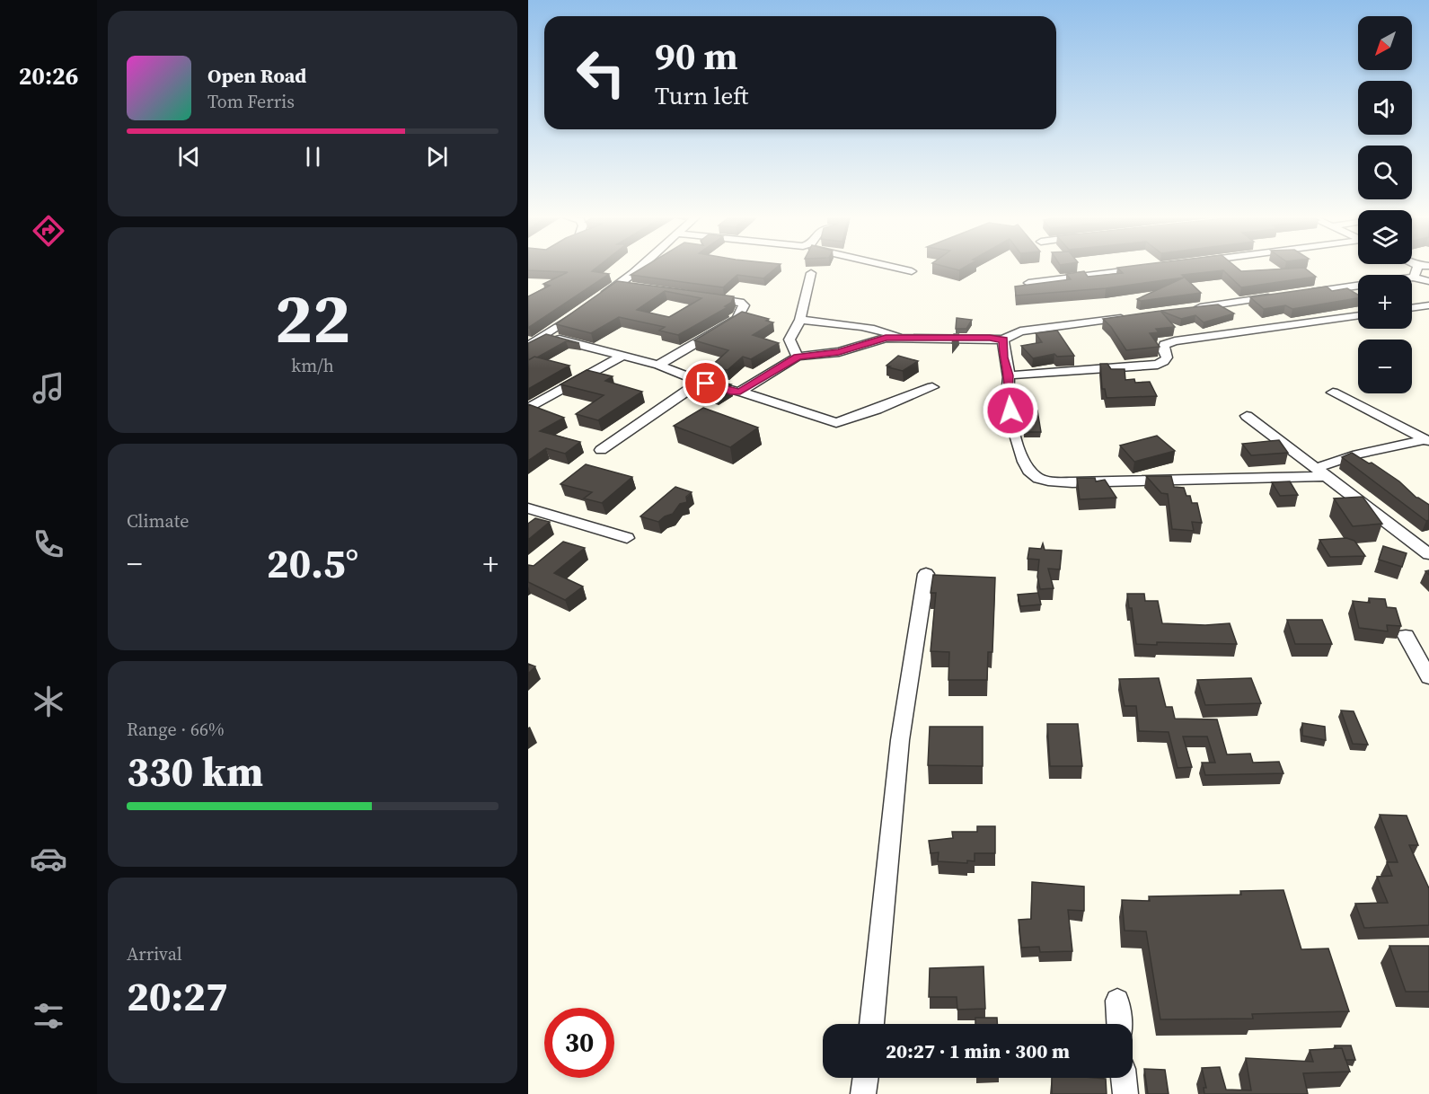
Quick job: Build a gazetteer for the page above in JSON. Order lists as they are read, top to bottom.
{
  "north": "bottom left",
  "page": {
    "tabs": "20:26",
    "map_buttons": ["+", "−"],
    "turn": ["90 m", "Turn left"],
    "song": ["Open Road", "Tom Ferris"],
    "tile": [
      ["22", "km/h"],
      "Climate",
      ["Range · 66%", "330 km"],
      ["Arrival", "20:27"]
    ],
    "heat": ["−", "20.5°", "+"],
    "limit": "30",
    "trip": "20:27 · 1 min · 300 m"
  }
}
